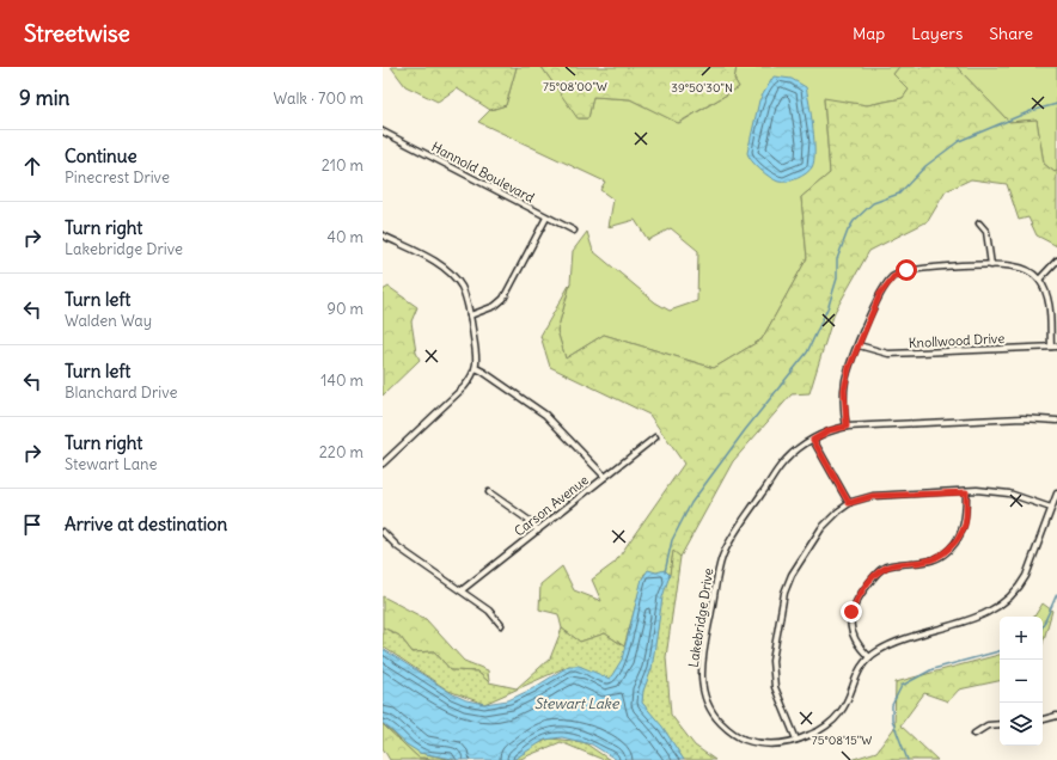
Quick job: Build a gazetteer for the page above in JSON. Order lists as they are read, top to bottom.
{
  "streets": {
    "street": [
      "Hannold Boulevard",
      "Knollwood Drive",
      "Carson Avenue",
      "Lakebridge Drive"
    ]
  },
  "water": ["Stewart Lake"],
  "page": {
    "header": "Streetwise",
    "nav": ["Map", "Layers", "Share"],
    "heading": ["9 min", "Walk · 700 m"],
    "list": [
      ["Continue", "Pinecrest Drive", "210 m"],
      ["Turn right", "Lakebridge Drive", "40 m"],
      ["Turn left", "Walden Way", "90 m"],
      ["Turn left", "Blanchard Drive", "140 m"],
      ["Turn right", "Stewart Lane", "220 m"],
      "Arrive at destination"
    ],
    "map_buttons": ["+", "−"]
  },
  "coordinates": ["75°08'00\"W", "39°50'30\"N", "75°08'15\"W"]
}
